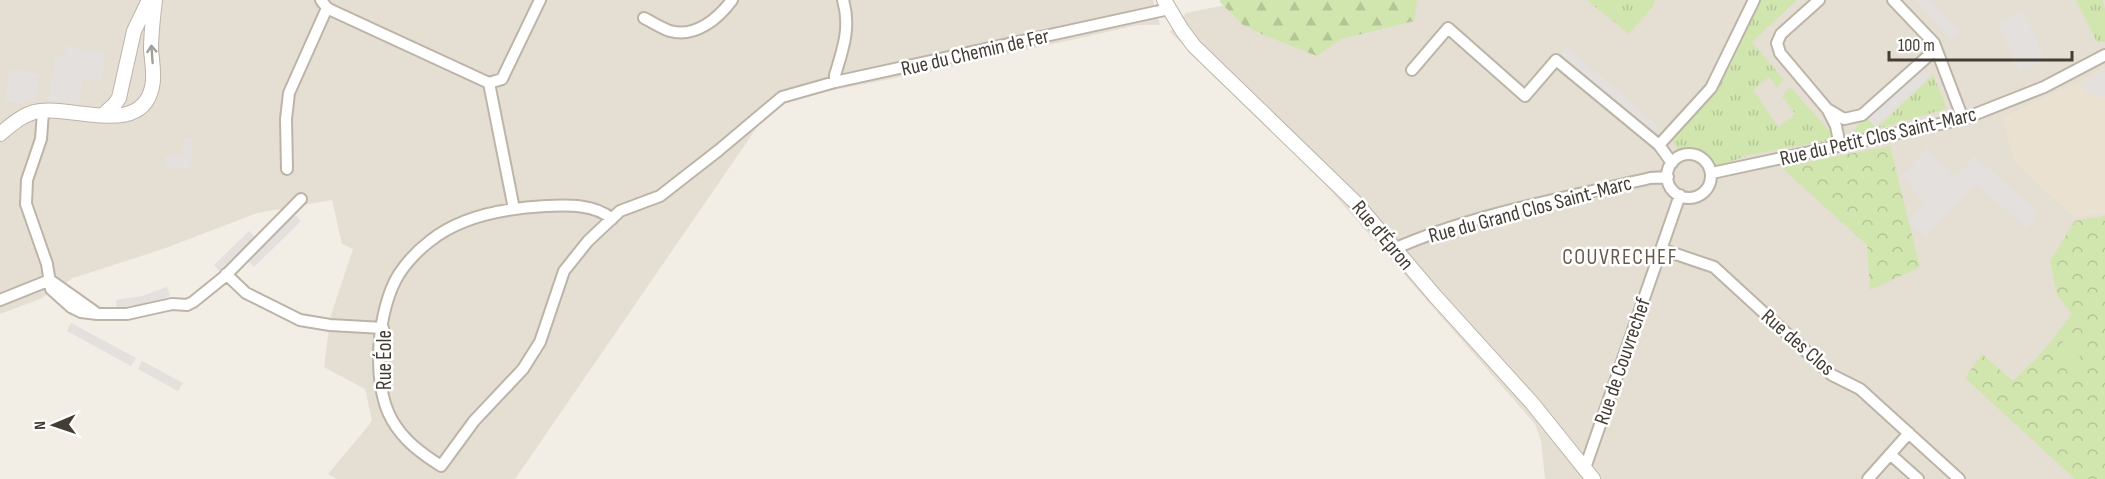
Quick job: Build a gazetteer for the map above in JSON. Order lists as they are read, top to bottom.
{
  "streets": {
    "street": [
      "Rue du Chemin de Fer",
      "Rue du Petit Clos Saint-Marc",
      "Rue du Grand Clos Saint-Marc",
      "Rue d'Épron",
      "Rue des Clos",
      "Rue Éole",
      "Rue de Couvrechef"
    ]
  },
  "crossings": [
    ["Rue du Chemin de Fer", "Rue d'Épron"],
    ["Rue du Chemin de Fer", "Rue Éole"],
    ["Rue du Petit Clos Saint-Marc", "Rue du Grand Clos Saint-Marc"],
    ["Rue du Petit Clos Saint-Marc", "Rue de Couvrechef"],
    ["Rue du Grand Clos Saint-Marc", "Rue d'Épron"],
    ["Rue du Grand Clos Saint-Marc", "Rue de Couvrechef"],
    ["Rue d'Épron", "Rue de Couvrechef"],
    ["Rue des Clos", "Rue de Couvrechef"]
  ],
  "districts": ["COUVRECHEF"],
  "scale_bar": "100 m",
  "north": "left"
}
